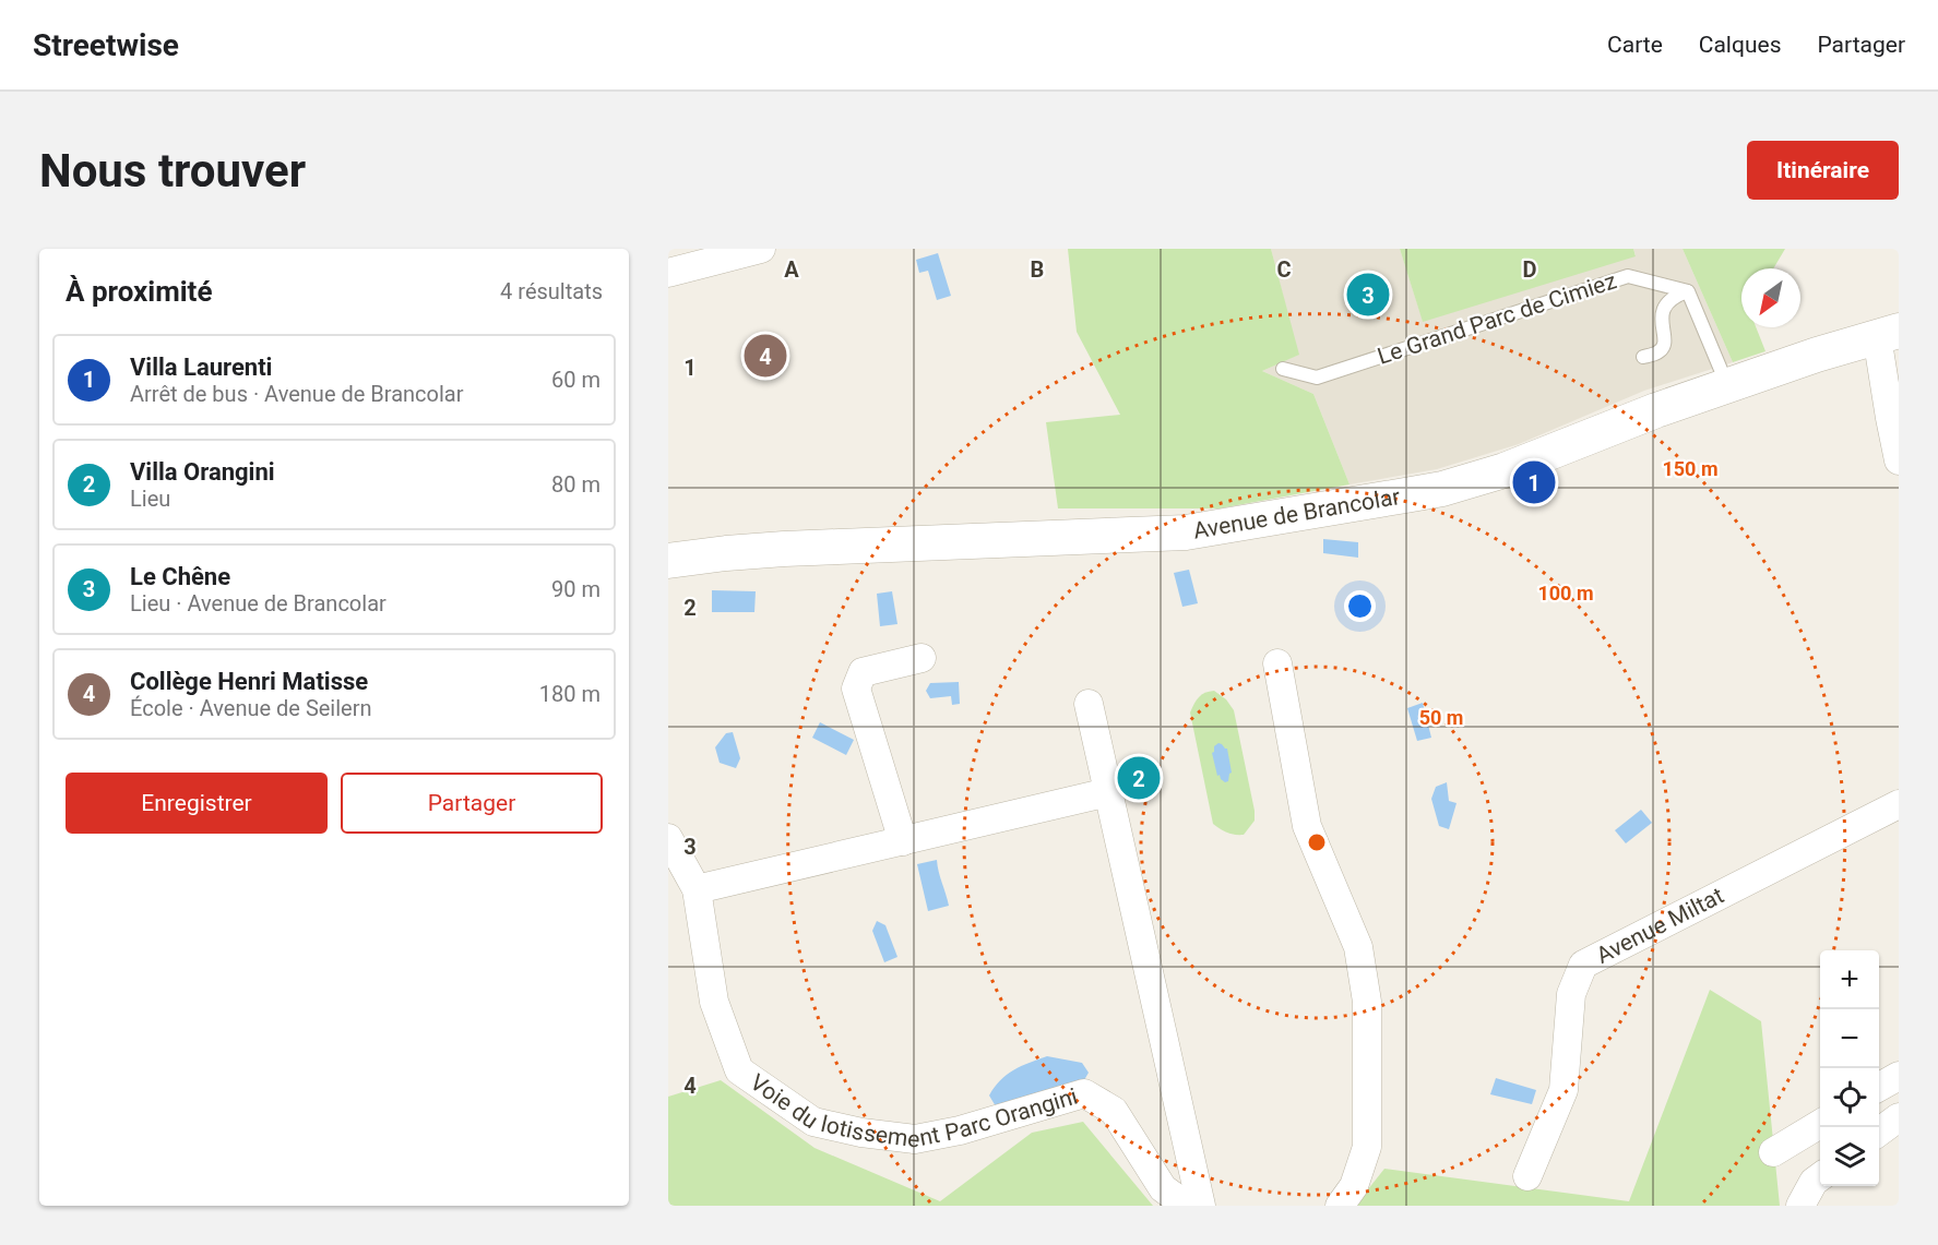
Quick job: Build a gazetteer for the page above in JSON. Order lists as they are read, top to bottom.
{
  "streets": {
    "street": ["Avenue de Brancolar", "Avenue Miltat", "Voie du lotissement Parc Orangini"],
    "lane": ["Le Grand Parc de Cimiez"]
  },
  "north": "bottom left",
  "page": {
    "header": "Streetwise",
    "nav": ["Carte", "Calques", "Partager"],
    "buttons": [
      "Itinéraire",
      ["Enregistrer", "Partager"]
    ],
    "title": "Nous trouver",
    "heading": ["À proximité", "4 résultats"],
    "pins": [
      "3",
      "4",
      "1",
      "2"
    ],
    "list": [
      {
        "mark": "1",
        "name": "Villa Laurenti",
        "note": "Arrêt de bus · Avenue de Brancolar",
        "value": "60 m"
      },
      {
        "mark": "2",
        "name": "Villa Orangini",
        "note": "Lieu",
        "value": "80 m"
      },
      {
        "mark": "3",
        "name": "Le Chêne",
        "note": "Lieu · Avenue de Brancolar",
        "value": "90 m"
      },
      {
        "mark": "4",
        "name": "Collège Henri Matisse",
        "note": "École · Avenue de Seilern",
        "value": "180 m"
      }
    ],
    "map_buttons": ["+", "−"]
  },
  "grid": {
    "columns": [
      "A",
      "B",
      "C",
      "D"
    ],
    "rows": [
      "1",
      "2",
      "3",
      "4"
    ]
  },
  "rings": ["150 m", "100 m", "50 m"]
}
